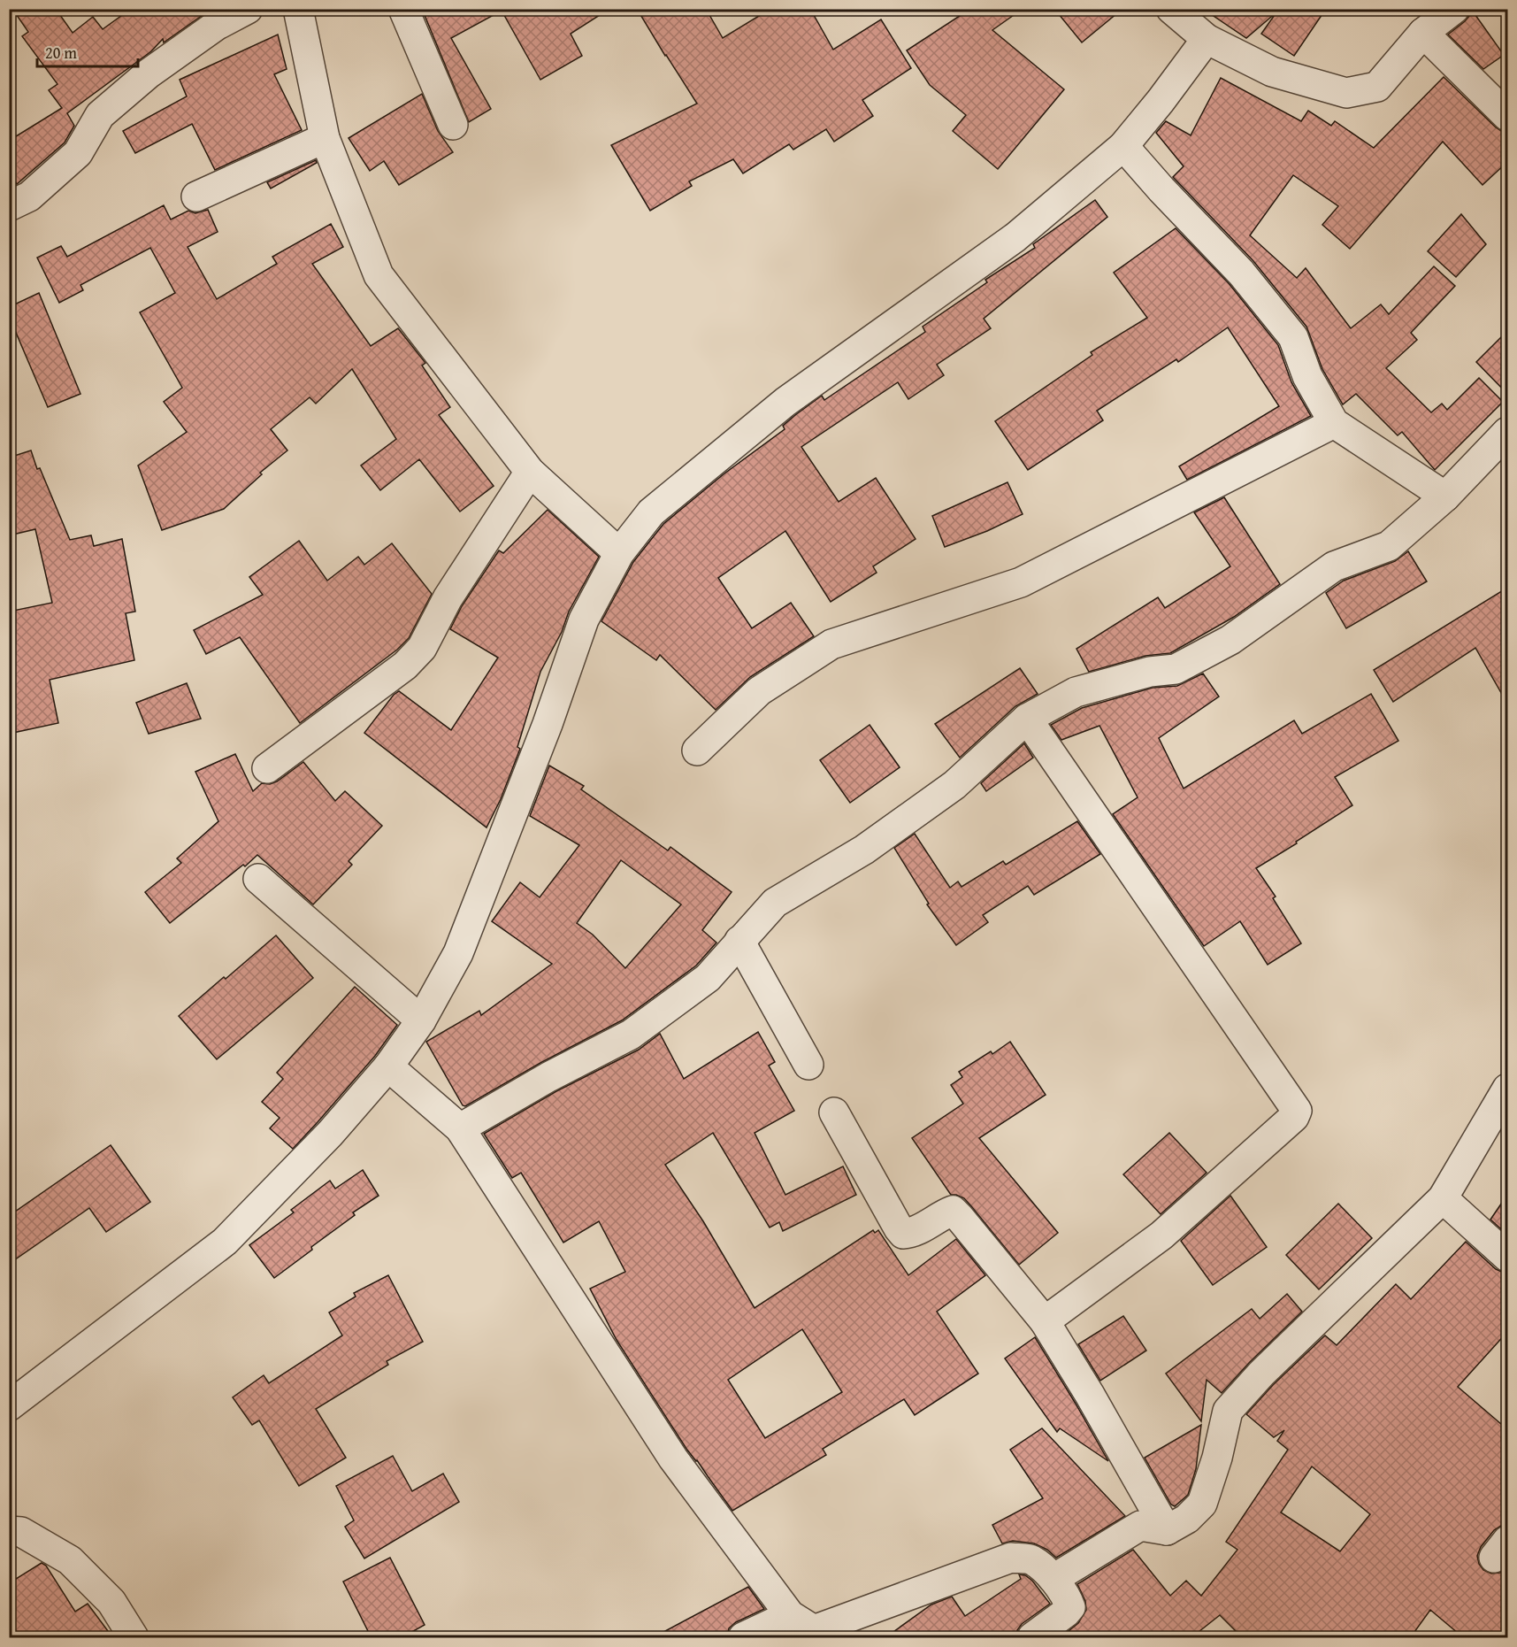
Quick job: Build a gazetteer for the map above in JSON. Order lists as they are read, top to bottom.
{
  "scale_bar": "20 m"
}
